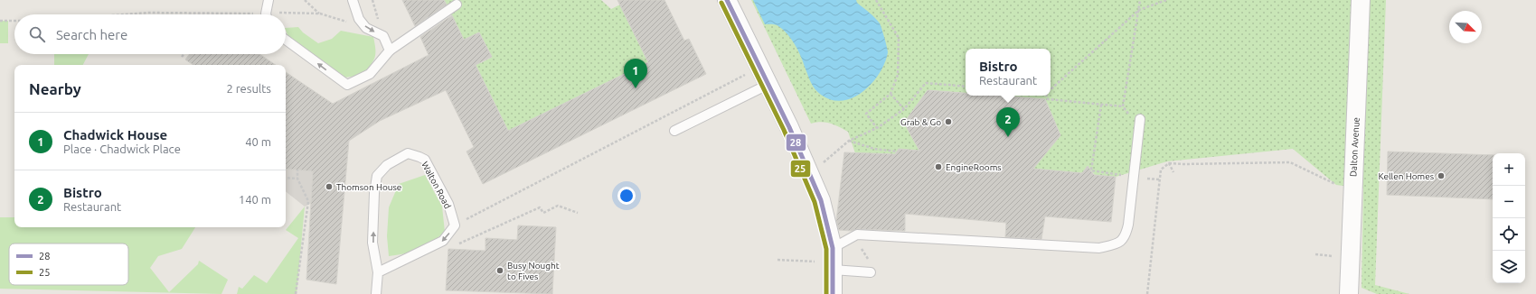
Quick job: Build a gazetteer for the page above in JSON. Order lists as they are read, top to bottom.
{
  "streets": {
    "street": ["Dalton Avenue"],
    "lane": ["Walton Road"]
  },
  "places": [
    "Grab & Go",
    "EngineRooms",
    "Kellen Homes",
    "Thomson House",
    "Busy Nought to Fives"
  ],
  "lines": ["transit line 28", "transit line 25"],
  "legend": ["28", "25"],
  "north": "bottom right",
  "page": {
    "search": "Search here",
    "popup": ["Bistro", "Restaurant"],
    "pins": ["1", "2"],
    "heading": ["Nearby", "2 results"],
    "list": [
      {
        "mark": "1",
        "name": "Chadwick House",
        "note": "Place · Chadwick Place",
        "value": "40 m"
      },
      {
        "mark": "2",
        "name": "Bistro",
        "note": "Restaurant",
        "value": "140 m"
      }
    ],
    "map_buttons": ["+", "−"]
  }
}
